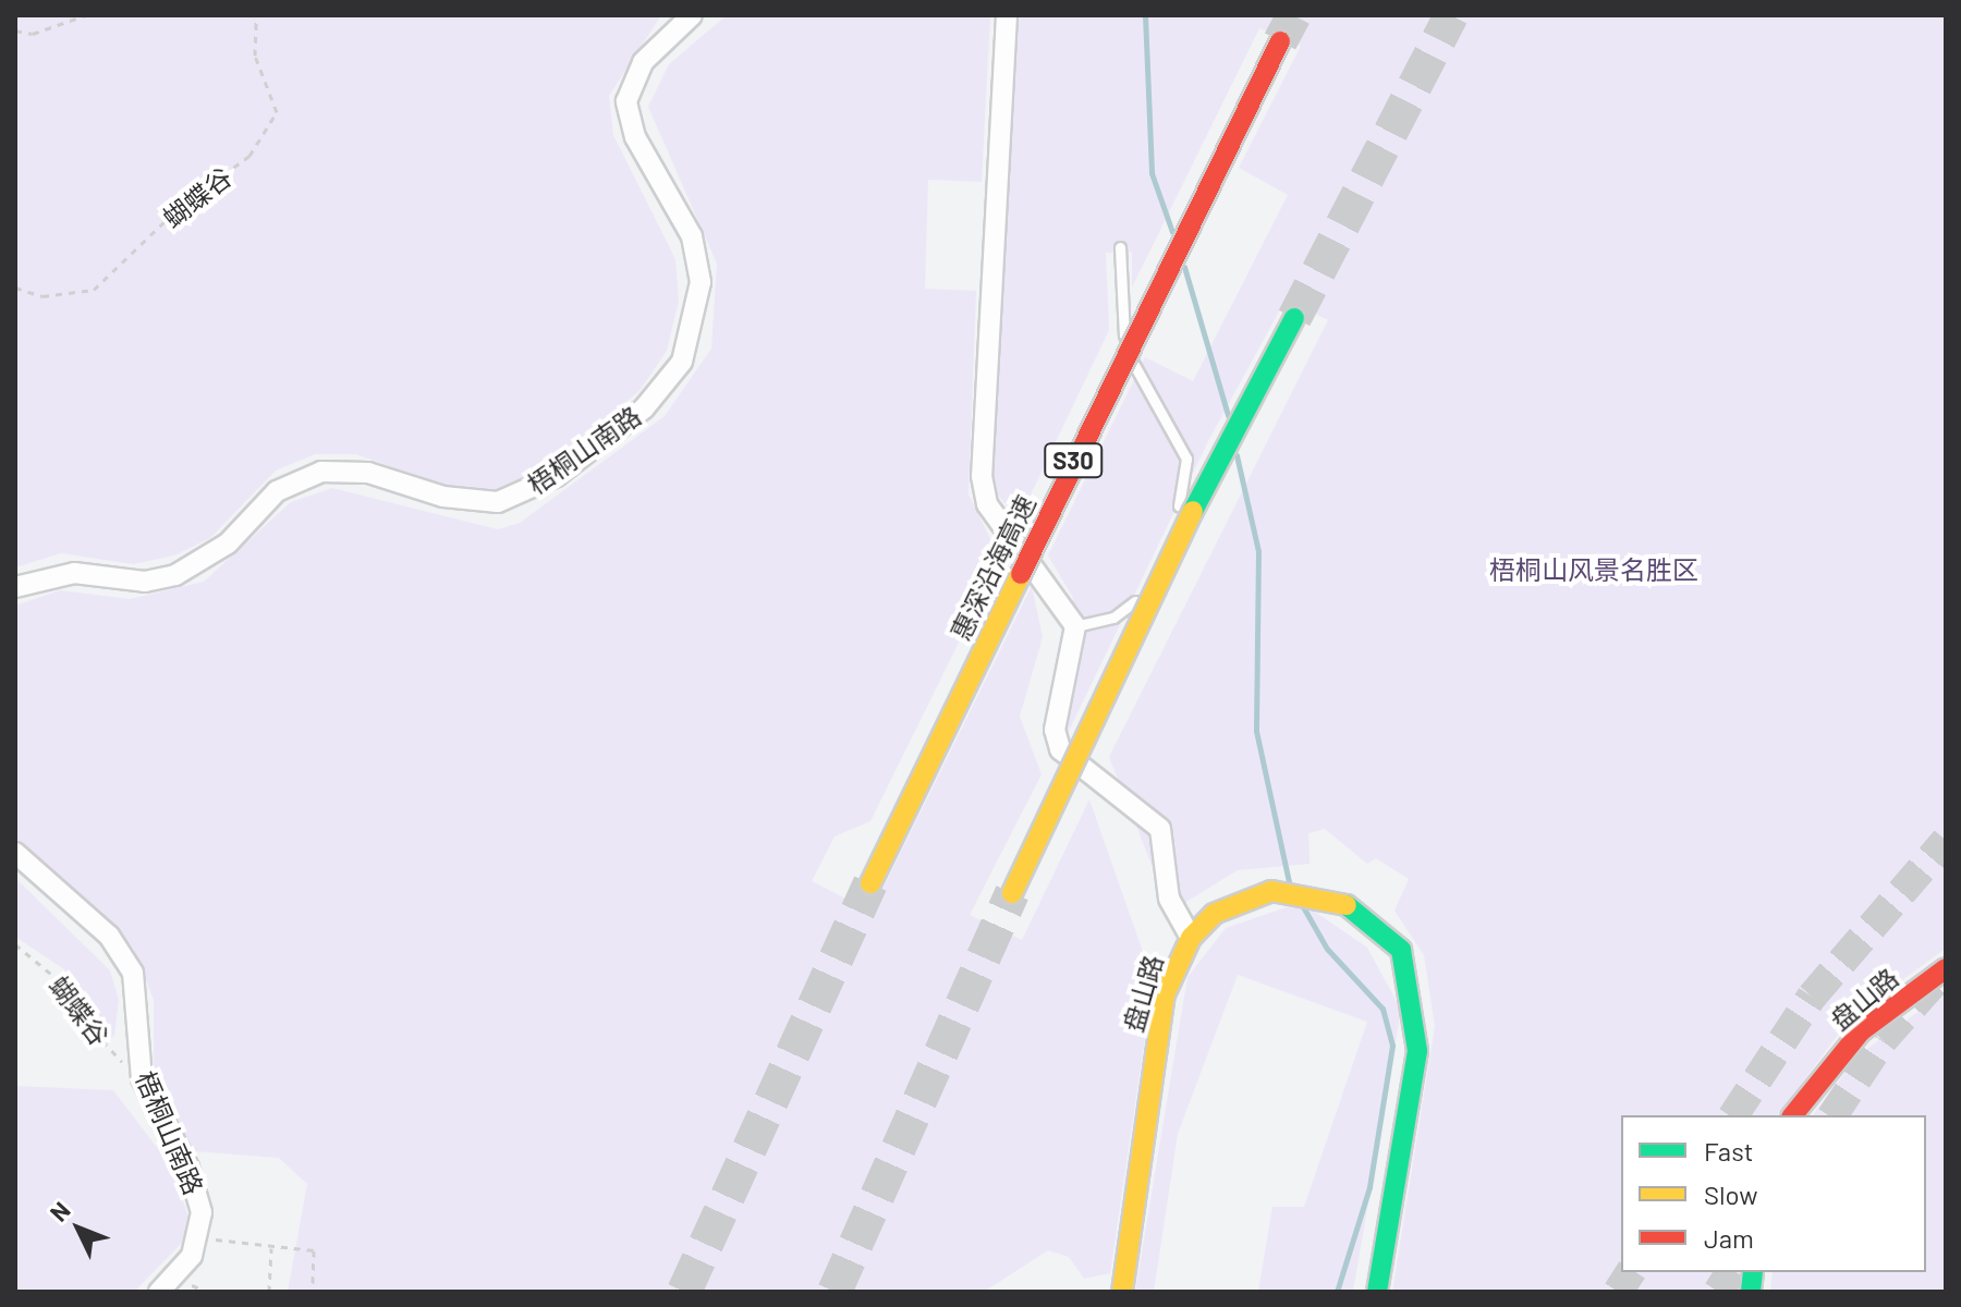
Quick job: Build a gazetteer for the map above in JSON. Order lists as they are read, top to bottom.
{
  "streets": {
    "main road": ["S30", "惠深沿海高速", "盘山路"],
    "street": ["梧桐山南路"],
    "path": ["蝴蝶谷"]
  },
  "crossings": [
    ["蝴蝶谷", "梧桐山南路"]
  ],
  "parks": ["梧桐山风景名胜区"],
  "legend": ["Fast", "Slow", "Jam"],
  "north": "top left"
}
